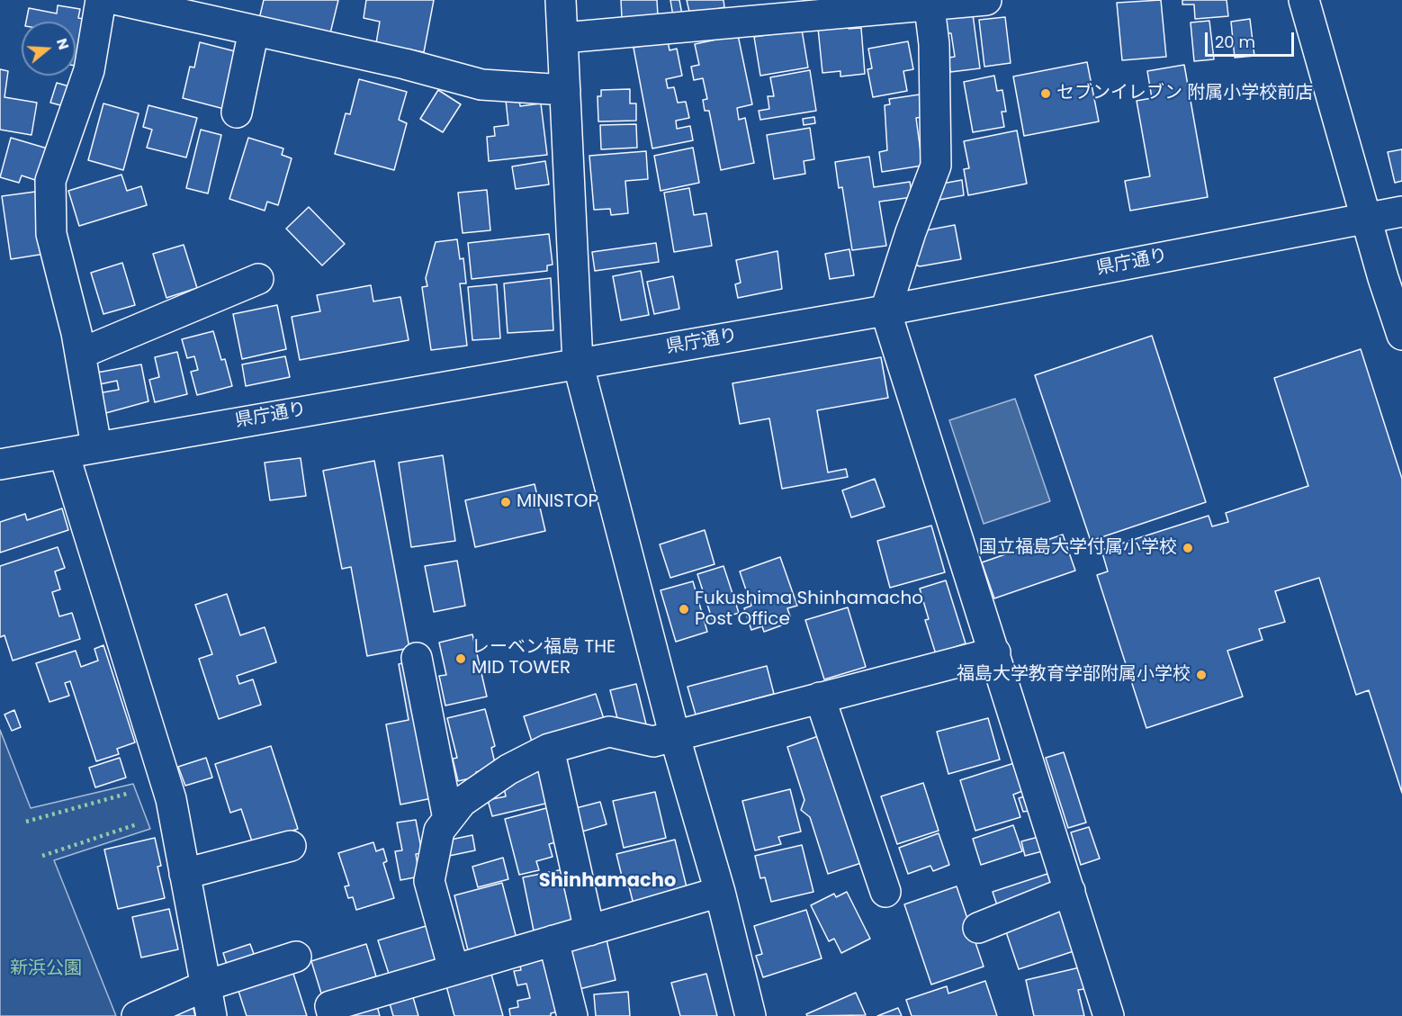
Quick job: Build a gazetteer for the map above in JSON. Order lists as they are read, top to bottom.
{
  "streets": {
    "street": ["県庁通り"]
  },
  "districts": ["Shinhamacho"],
  "parks": ["新浜公園"],
  "places": [
    "セブンイレブン 附属小学校前店",
    "MINISTOP",
    "国立福島大学付属小学校",
    "Fukushima Shinhamacho Post Office",
    "レーベン福島 THE MID TOWER",
    "福島大学教育学部附属小学校"
  ],
  "scale_bar": "20 m",
  "north": "right"
}
